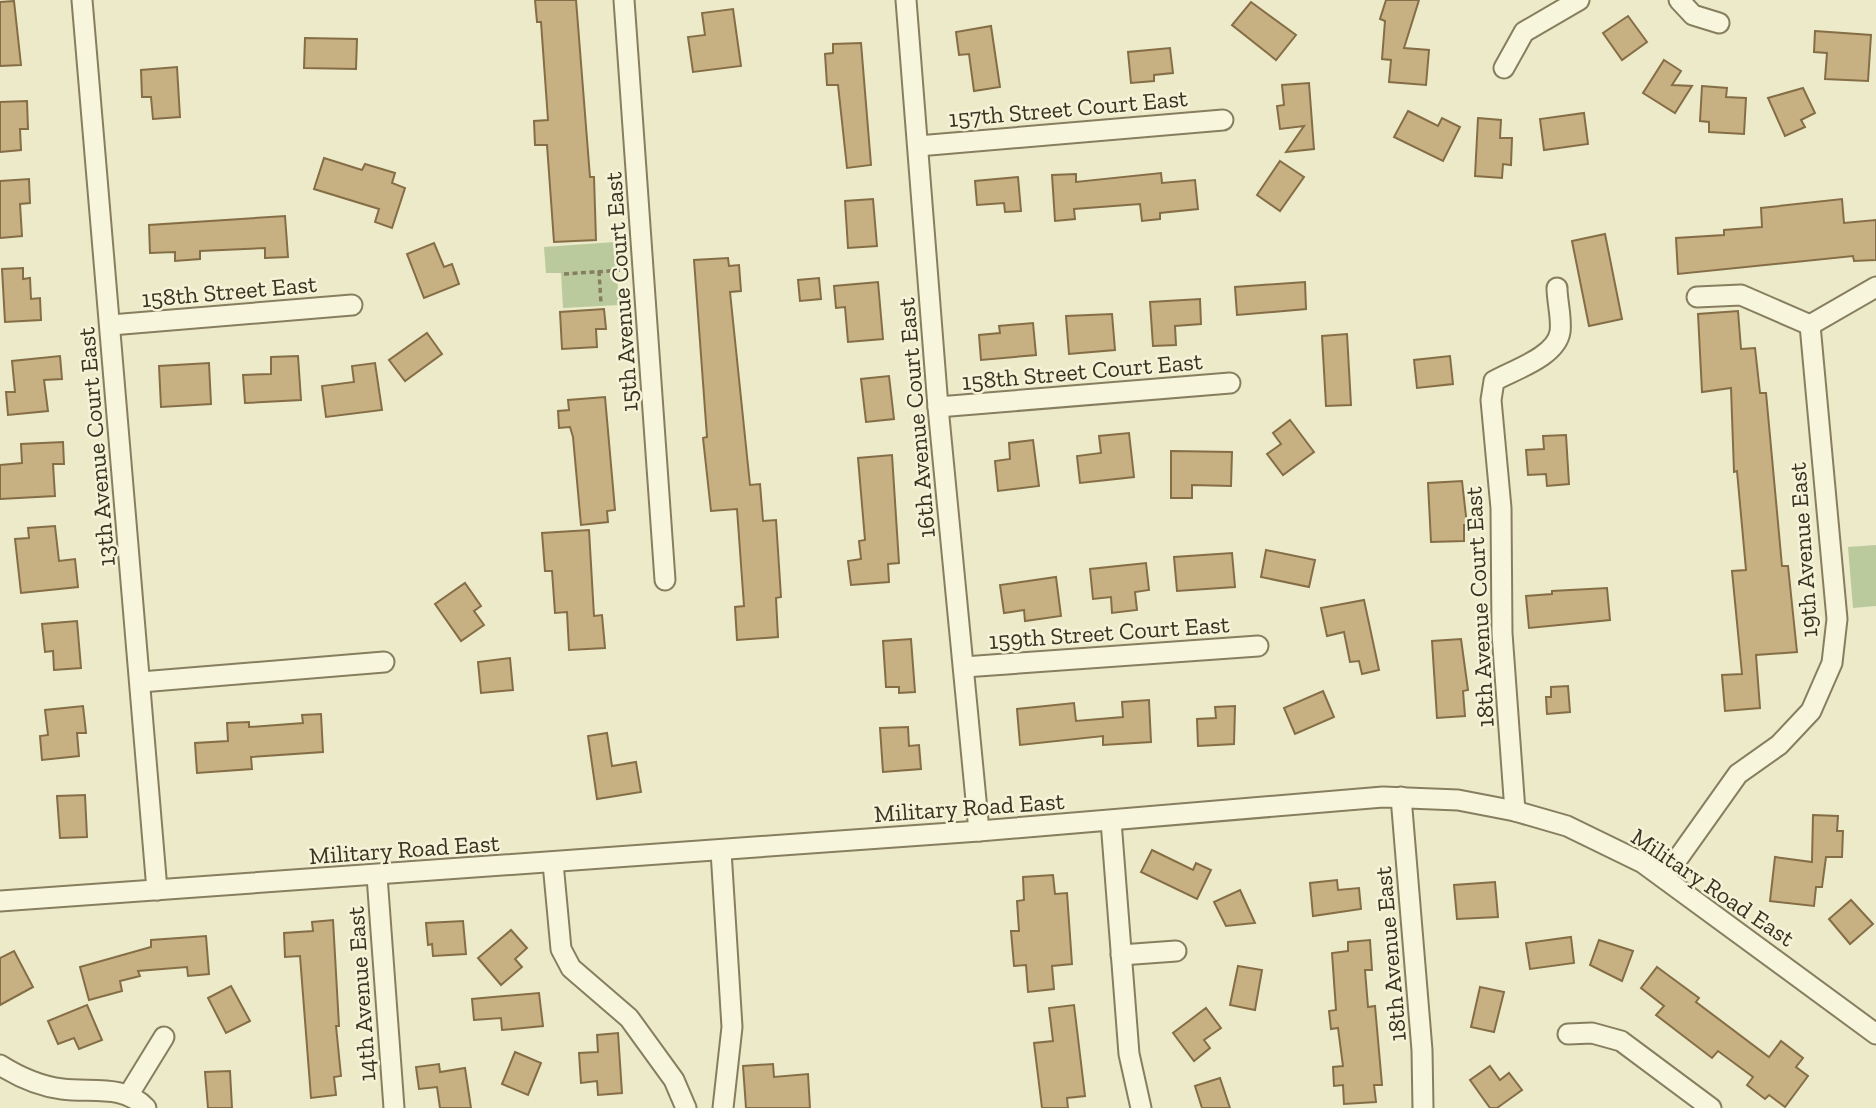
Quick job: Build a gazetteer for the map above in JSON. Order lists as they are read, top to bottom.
{
  "streets": {
    "street": [
      "157th Street Court East",
      "158th Street East",
      "15th Avenue Court East",
      "158th Street Court East",
      "16th Avenue Court East",
      "13th Avenue Court East",
      "19th Avenue East",
      "18th Avenue Court East",
      "159th Street Court East",
      "Military Road East",
      "18th Avenue East",
      "14th Avenue East"
    ]
  },
  "crossings": [
    ["157th Street Court East", "16th Avenue Court East"],
    ["158th Street East", "13th Avenue Court East"],
    ["158th Street Court East", "16th Avenue Court East"],
    ["16th Avenue Court East", "159th Street Court East"],
    ["16th Avenue Court East", "Military Road East"],
    ["13th Avenue Court East", "Military Road East"],
    ["19th Avenue East", "Military Road East"],
    ["18th Avenue Court East", "Military Road East"],
    ["Military Road East", "18th Avenue East"],
    ["Military Road East", "14th Avenue East"]
  ]
}
